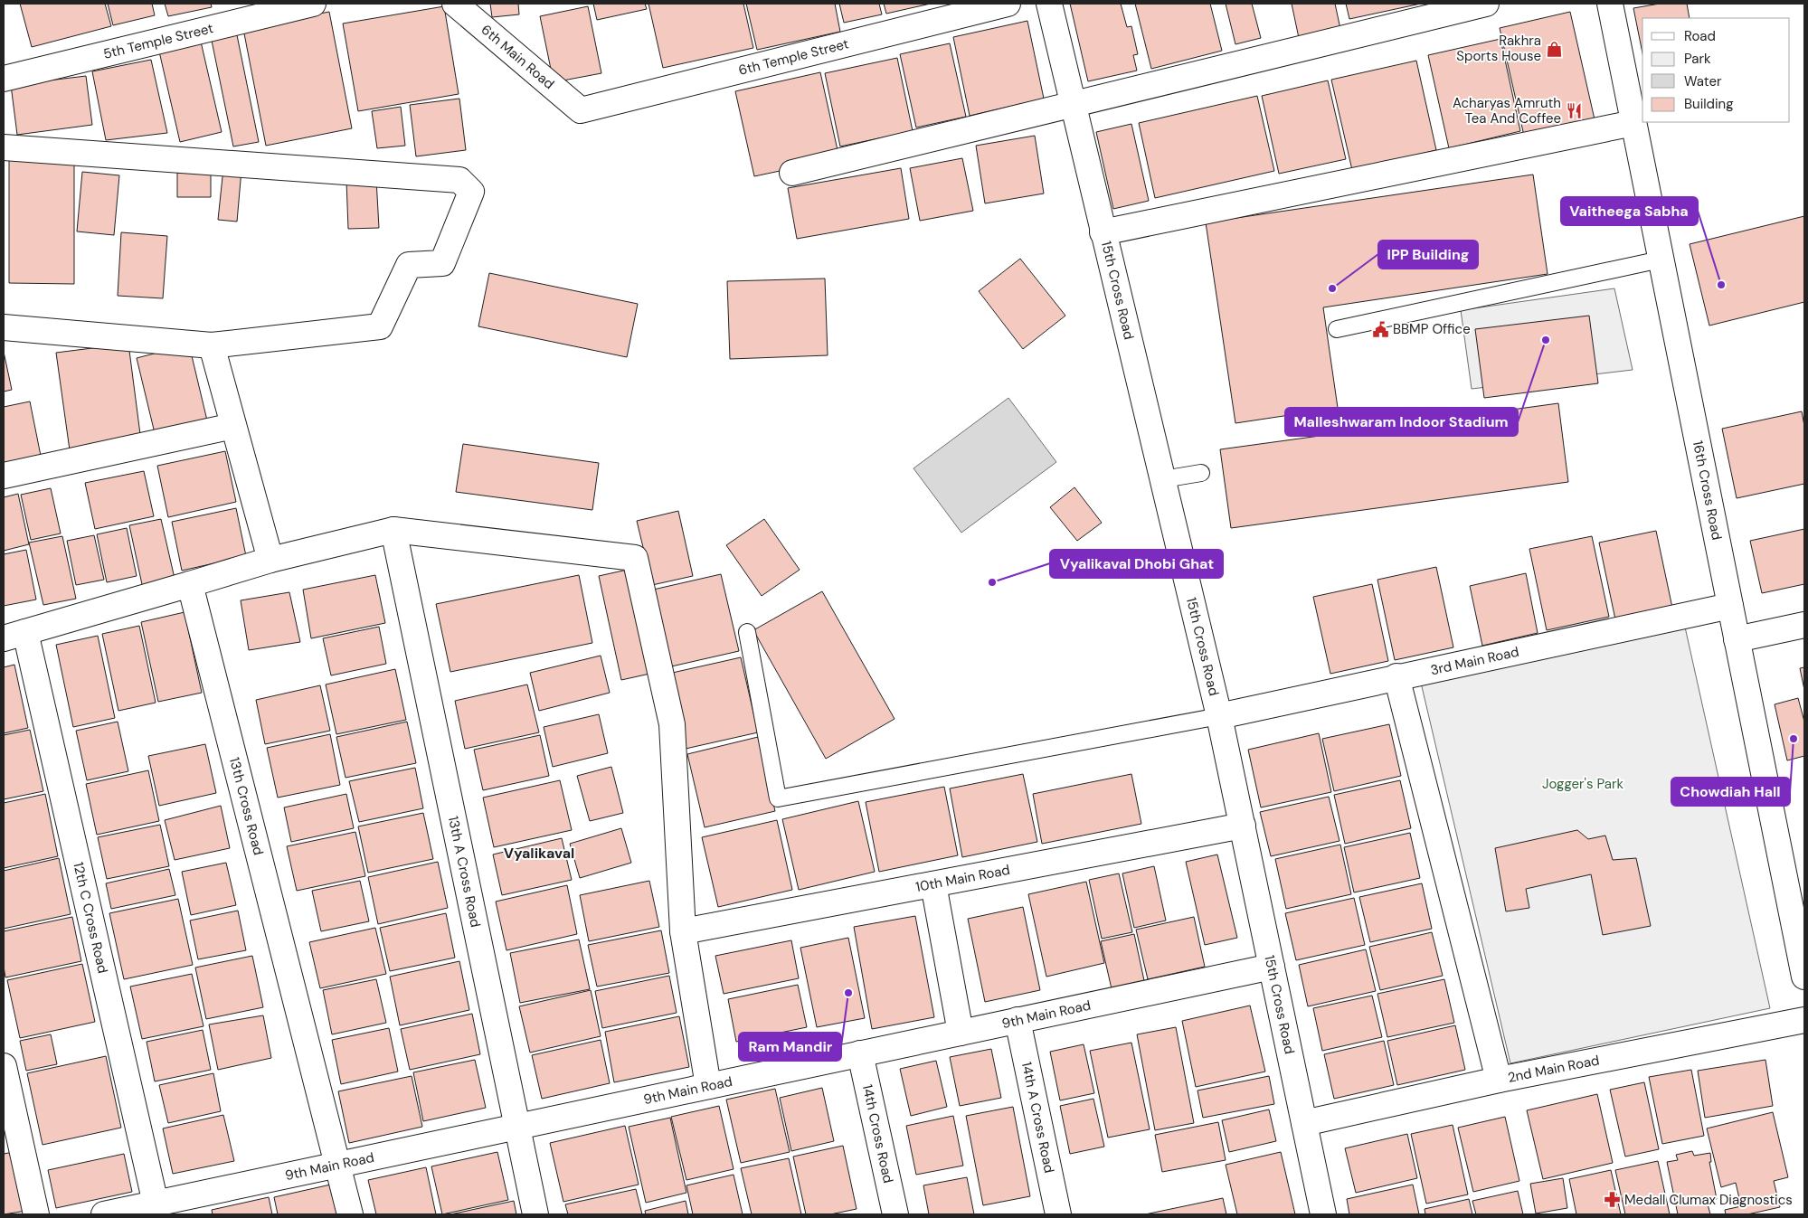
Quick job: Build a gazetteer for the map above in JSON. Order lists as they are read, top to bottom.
{
  "streets": {
    "street": [
      "5th Temple Street",
      "6th Main Road",
      "6th Temple Street",
      "15th Cross Road",
      "16th Cross Road",
      "3rd Main Road",
      "13th Cross Road",
      "13th A Cross Road",
      "10th Main Road",
      "12th C Cross Road",
      "9th Main Road",
      "2nd Main Road",
      "14th A Cross Road",
      "14th Cross Road"
    ]
  },
  "crossings": [
    ["6th Main Road", "6th Temple Street"],
    ["15th Cross Road", "3rd Main Road"],
    ["15th Cross Road", "10th Main Road"],
    ["15th Cross Road", "9th Main Road"],
    ["15th Cross Road", "2nd Main Road"],
    ["16th Cross Road", "3rd Main Road"],
    ["13th Cross Road", "9th Main Road"],
    ["13th A Cross Road", "9th Main Road"],
    ["12th C Cross Road", "9th Main Road"],
    ["9th Main Road", "14th A Cross Road"],
    ["9th Main Road", "14th Cross Road"]
  ],
  "districts": ["Vyalikaval"],
  "parks": ["Jogger's Park"],
  "places": {
    "shop": ["Rakhra Sports House"],
    "restaurant": ["Acharyas Amruth Tea And Coffee"],
    "other": [
      "Vaitheega Sabha",
      "IPP Building",
      "Malleshwaram Indoor Stadium",
      "Vyalikaval Dhobi Ghat",
      "Chowdiah Hall",
      "Ram Mandir"
    ],
    "public building": ["BBMP Office"],
    "pharmacy": ["Medall Clumax Diagnostics"]
  },
  "legend": [
    "Road",
    "Park",
    "Water",
    "Building"
  ]
}
